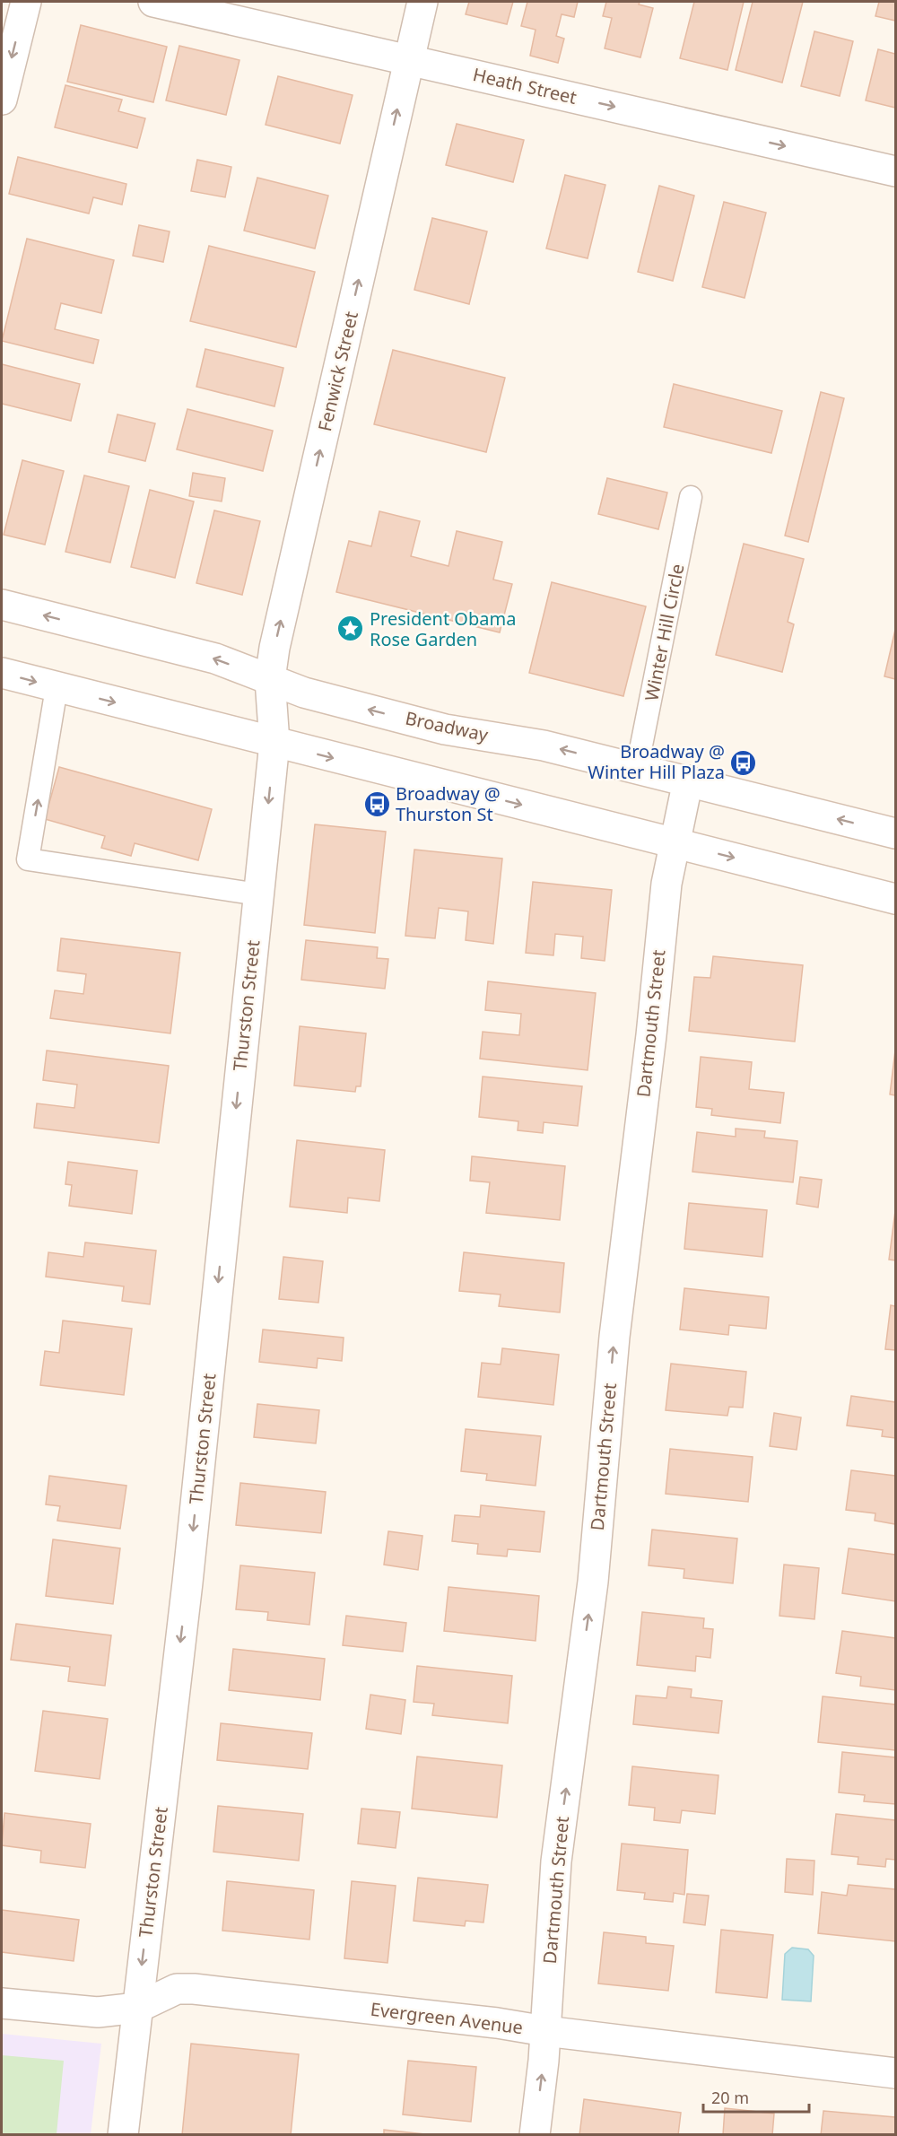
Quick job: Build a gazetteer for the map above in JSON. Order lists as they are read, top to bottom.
{
  "streets": {
    "street": [
      "Heath Street",
      "Fenwick Street",
      "Broadway",
      "Thurston Street",
      "Dartmouth Street",
      "Evergreen Avenue"
    ],
    "lane": ["Winter Hill Circle"]
  },
  "crossings": [
    ["Heath Street", "Fenwick Street"],
    ["Fenwick Street", "Broadway"],
    ["Fenwick Street", "Thurston Street"],
    ["Winter Hill Circle", "Broadway"],
    ["Broadway", "Dartmouth Street"],
    ["Thurston Street", "Evergreen Avenue"],
    ["Dartmouth Street", "Evergreen Avenue"]
  ],
  "one_way": [
    "Heath Street",
    "Fenwick Street",
    "Thurston Street",
    "Dartmouth Street"
  ],
  "places": {
    "place": ["President Obama Rose Garden"],
    "bus stop": ["Broadway @ Winter Hill Plaza", "Broadway @ Thurston St"]
  },
  "scale_bar": "20 m"
}
